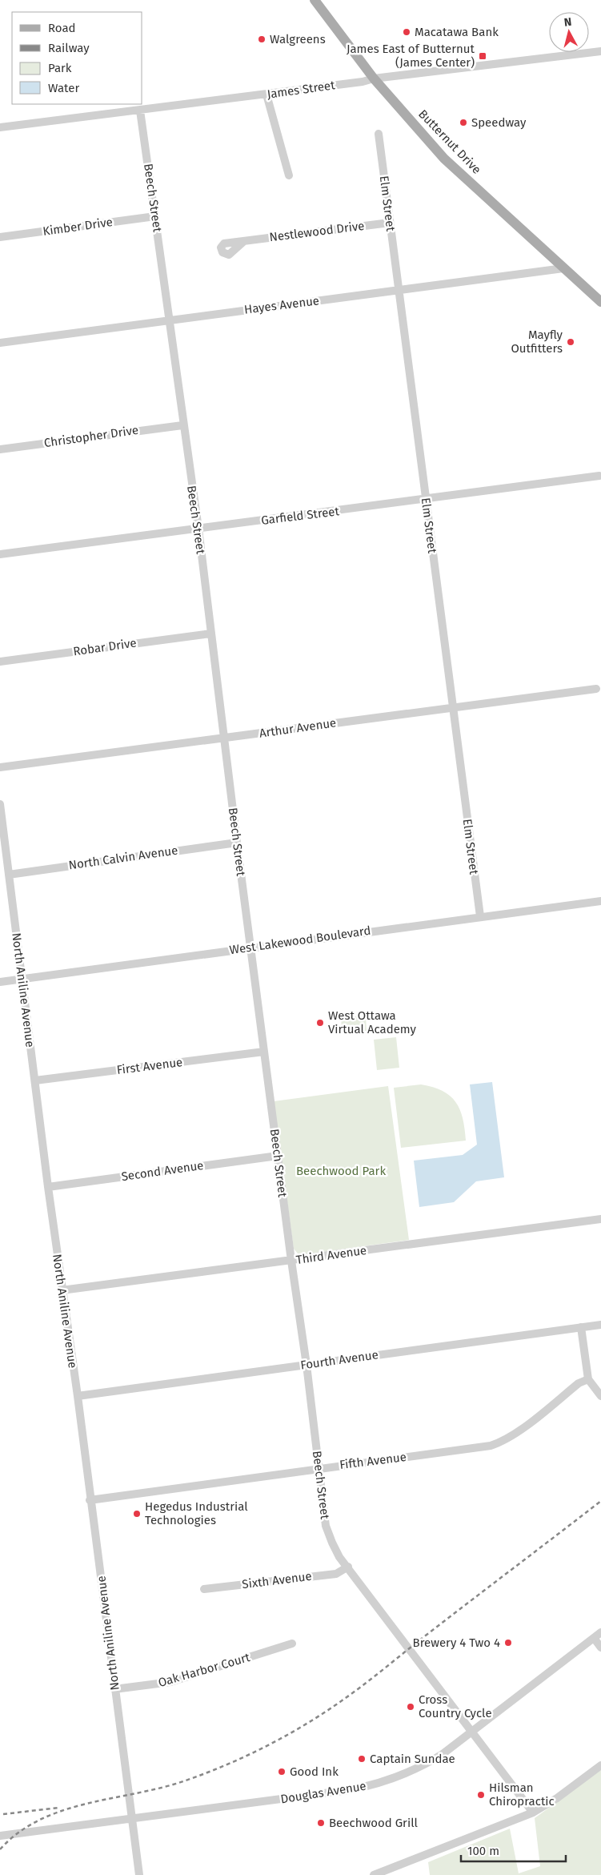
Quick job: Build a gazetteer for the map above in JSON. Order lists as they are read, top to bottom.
{
  "streets": {
    "main road": ["Butternut Drive"],
    "street": [
      "James Street",
      "Beech Street",
      "Elm Street",
      "Kimber Drive",
      "Nestlewood Drive",
      "Hayes Avenue",
      "Christopher Drive",
      "Garfield Street",
      "Robar Drive",
      "Arthur Avenue",
      "North Calvin Avenue",
      "West Lakewood Boulevard",
      "North Aniline Avenue",
      "First Avenue",
      "Second Avenue",
      "Third Avenue",
      "Fourth Avenue",
      "Fifth Avenue",
      "Sixth Avenue",
      "Oak Harbor Court",
      "Douglas Avenue"
    ]
  },
  "crossings": [
    ["James Street", "Butternut Drive"],
    ["James Street", "Beech Street"],
    ["Butternut Drive", "Hayes Avenue"],
    ["Beech Street", "Kimber Drive"],
    ["Beech Street", "Hayes Avenue"],
    ["Beech Street", "Christopher Drive"],
    ["Beech Street", "Garfield Street"],
    ["Beech Street", "Robar Drive"],
    ["Beech Street", "Arthur Avenue"],
    ["Beech Street", "North Calvin Avenue"],
    ["Beech Street", "West Lakewood Boulevard"],
    ["Beech Street", "First Avenue"],
    ["Beech Street", "Second Avenue"],
    ["Beech Street", "Third Avenue"],
    ["Beech Street", "Fourth Avenue"],
    ["Beech Street", "Fifth Avenue"],
    ["Beech Street", "Sixth Avenue"],
    ["Beech Street", "Douglas Avenue"],
    ["Elm Street", "Nestlewood Drive"],
    ["Elm Street", "Hayes Avenue"],
    ["Elm Street", "Garfield Street"],
    ["Elm Street", "Arthur Avenue"],
    ["Elm Street", "West Lakewood Boulevard"],
    ["North Calvin Avenue", "North Aniline Avenue"],
    ["West Lakewood Boulevard", "North Aniline Avenue"],
    ["North Aniline Avenue", "First Avenue"],
    ["North Aniline Avenue", "Second Avenue"],
    ["North Aniline Avenue", "Third Avenue"],
    ["North Aniline Avenue", "Fourth Avenue"],
    ["North Aniline Avenue", "Fifth Avenue"],
    ["North Aniline Avenue", "Oak Harbor Court"],
    ["North Aniline Avenue", "Douglas Avenue"]
  ],
  "parks": ["Beechwood Park"],
  "places": {
    "other": [
      "Macatawa Bank",
      "Walgreens",
      "Speedway",
      "Mayfly Outfitters",
      "West Ottawa Virtual Academy",
      "Hegedus Industrial Technologies",
      "Brewery 4 Two 4",
      "Cross Country Cycle",
      "Captain Sundae",
      "Good Ink",
      "Hilsman Chiropractic",
      "Beechwood Grill"
    ],
    "transit": ["James East of Butternut (James Center)"]
  },
  "legend": [
    "Road",
    "Railway",
    "Park",
    "Water"
  ],
  "scale_bar": "100 m",
  "north": "top"
}
